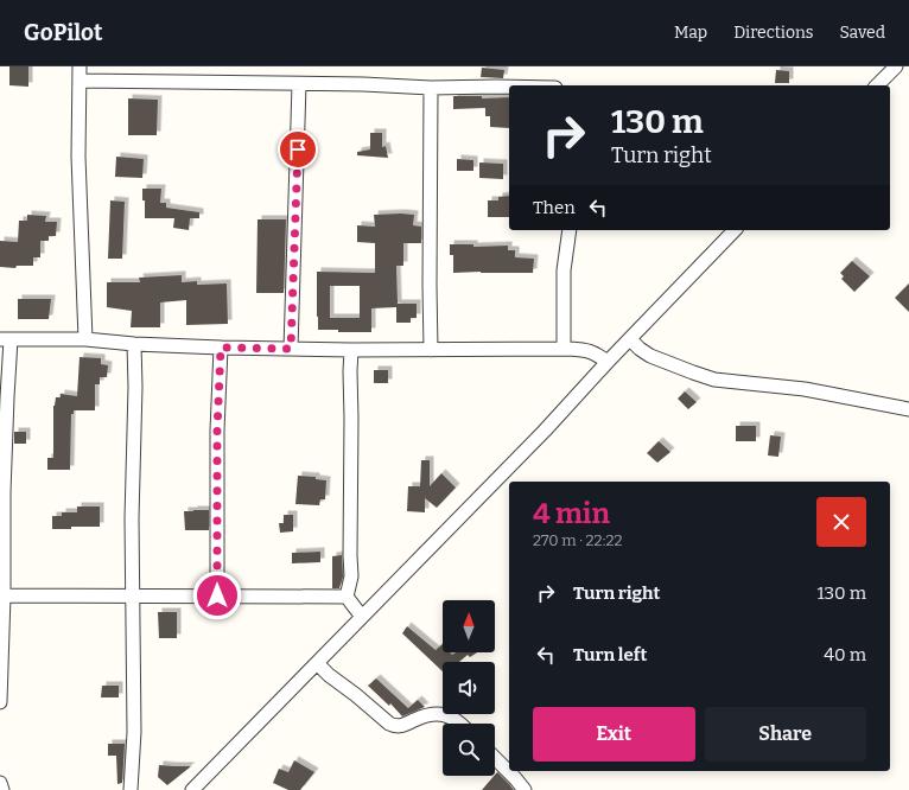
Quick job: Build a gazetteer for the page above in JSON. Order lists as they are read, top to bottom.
{
  "north": "top",
  "page": {
    "header": "GoPilot",
    "nav": ["Map", "Directions", "Saved"],
    "turn": ["130 m", "Turn right"],
    "then": "Then",
    "heading": ["4 min", "270 m · 22:22"],
    "list": [
      {
        "name": "Turn right",
        "value": "130 m"
      },
      {
        "name": "Turn left",
        "value": "40 m"
      }
    ],
    "buttons": ["Exit", "Share"]
  }
}
